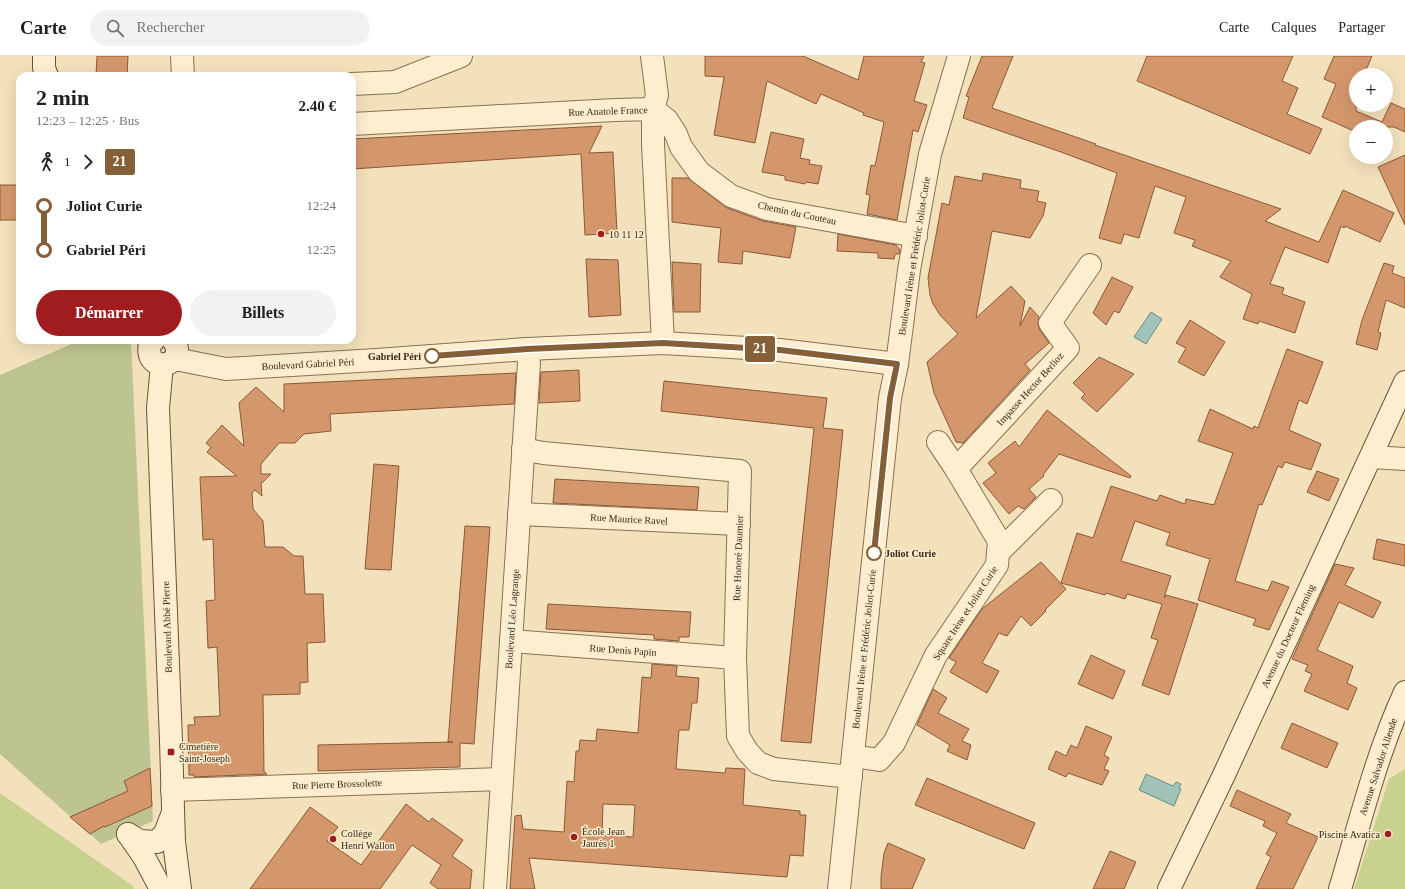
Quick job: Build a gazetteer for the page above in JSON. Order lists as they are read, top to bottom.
{
  "streets": {
    "street": [
      "Rue Anatole France",
      "Chemin du Couteau",
      "Boulevard Irène et Frédéric Joliot-Curie",
      "Boulevard Gabriel Péri",
      "Impasse Hector Berlioz",
      "Rue Maurice Ravel",
      "Rue Honoré Daumier",
      "Square Irène et Joliot Curie",
      "Boulevard Léo Lagrange",
      "Boulevard Abbé Pierre",
      "Avenue du Docteur Fleming",
      "Rue Denis Papin",
      "Avenue Salvador Allende",
      "Rue Pierre Brossolette"
    ]
  },
  "crossings": [
    ["Rue Anatole France", "Chemin du Couteau"],
    ["Rue Anatole France", "Boulevard Gabriel Péri"],
    ["Chemin du Couteau", "Boulevard Irène et Frédéric Joliot-Curie"],
    ["Boulevard Irène et Frédéric Joliot-Curie", "Boulevard Gabriel Péri"],
    ["Boulevard Irène et Frédéric Joliot-Curie", "Rue Honoré Daumier"],
    ["Boulevard Irène et Frédéric Joliot-Curie", "Square Irène et Joliot Curie"],
    ["Boulevard Gabriel Péri", "Boulevard Léo Lagrange"],
    ["Boulevard Gabriel Péri", "Boulevard Abbé Pierre"],
    ["Impasse Hector Berlioz", "Square Irène et Joliot Curie"],
    ["Rue Maurice Ravel", "Rue Honoré Daumier"],
    ["Rue Maurice Ravel", "Boulevard Léo Lagrange"],
    ["Rue Honoré Daumier", "Boulevard Léo Lagrange"],
    ["Rue Honoré Daumier", "Rue Denis Papin"],
    ["Boulevard Léo Lagrange", "Rue Denis Papin"],
    ["Boulevard Léo Lagrange", "Rue Pierre Brossolette"],
    ["Boulevard Abbé Pierre", "Rue Pierre Brossolette"]
  ],
  "places": {
    "other": [
      "10 11 12",
      "Gabriel Péri",
      "Joliot Curie",
      "Piscine Avatica",
      "École Jean Jaurès 1",
      "Collège Henri Wallon"
    ],
    "transit": ["Cimetière Saint-Joseph"]
  },
  "lines": ["bus line 21"],
  "page": {
    "header": "Carte",
    "search": "Rechercher",
    "nav": ["Carte", "Calques", "Partager"],
    "on_map": "21",
    "map_buttons": ["+", "−"],
    "heading": ["2 min", "12:23 – 12:25 · Bus", "2.40 €"],
    "legs": ["1", "21"],
    "list": [
      {
        "name": "Joliot Curie",
        "value": "12:24"
      },
      {
        "name": "Gabriel Péri",
        "value": "12:25"
      }
    ],
    "buttons": ["Démarrer", "Billets"]
  }
}
